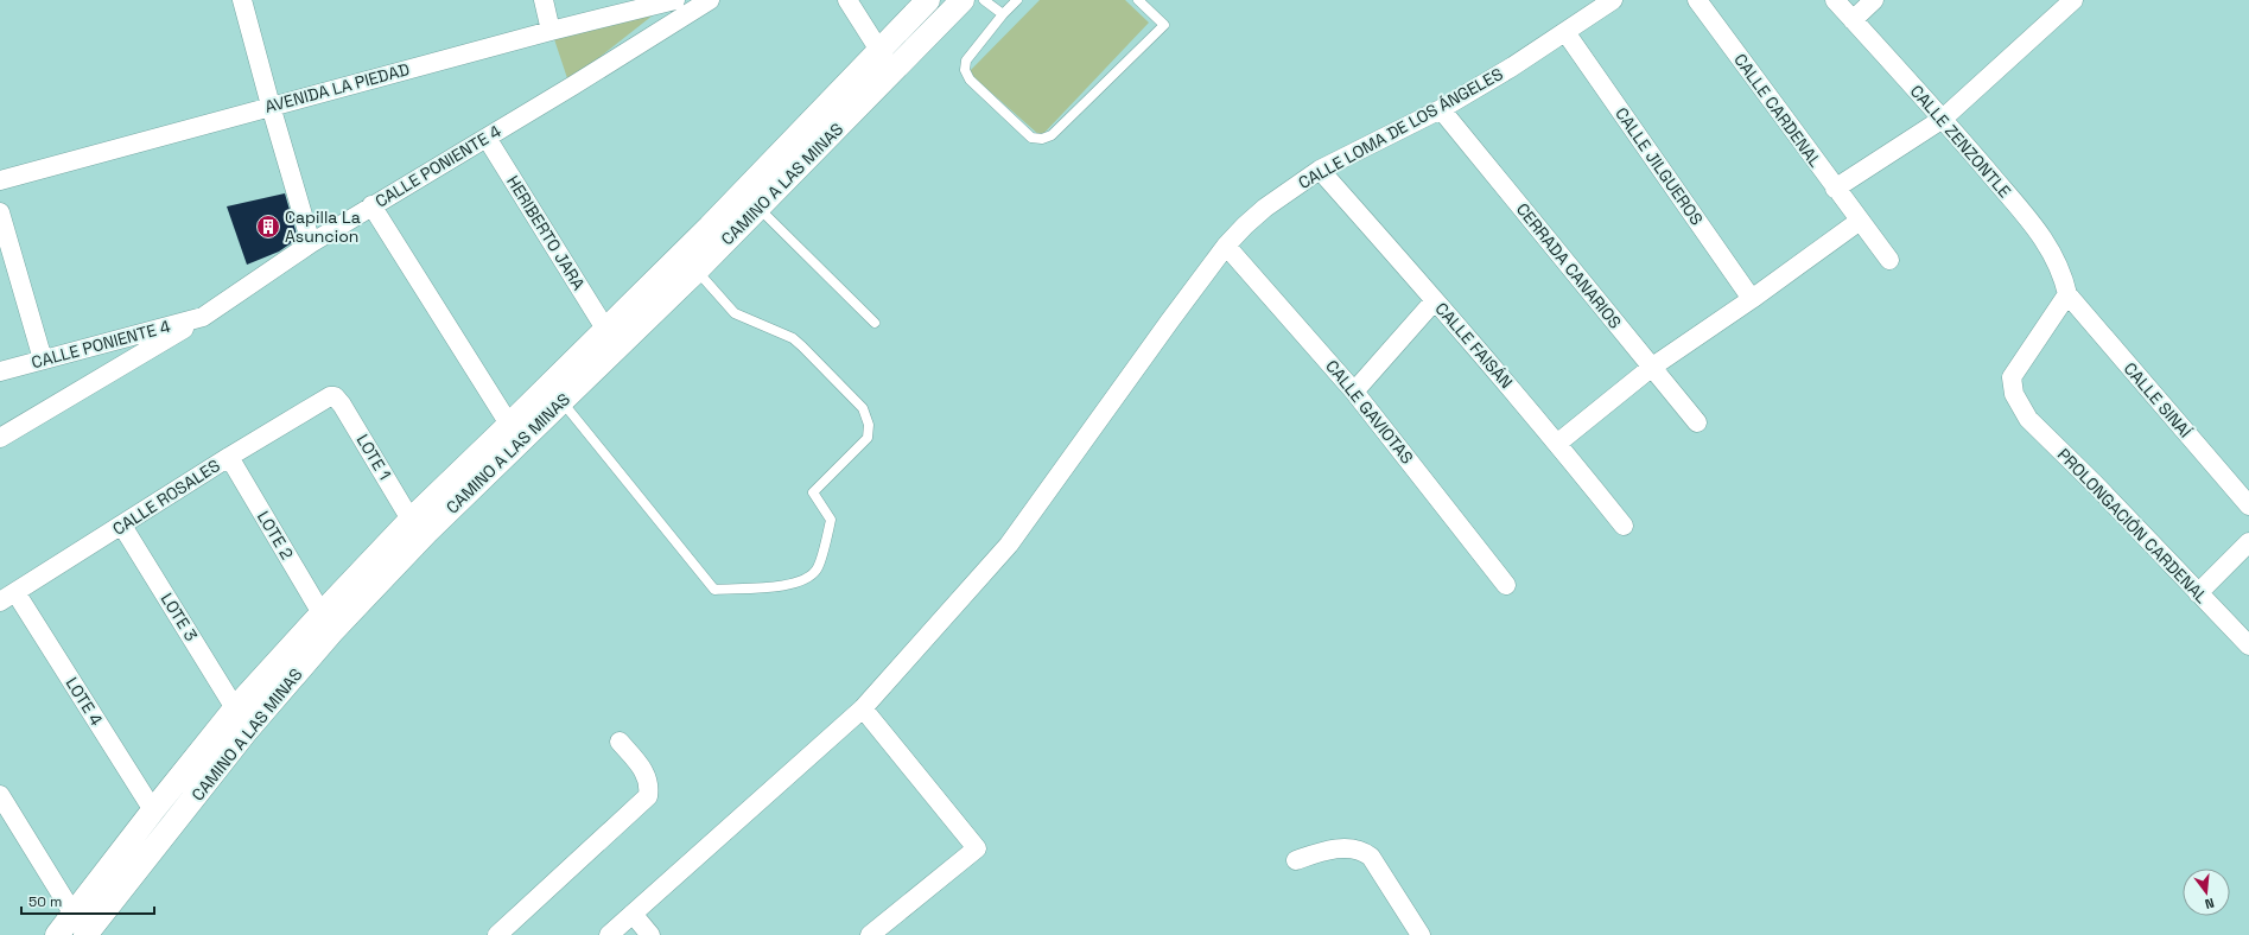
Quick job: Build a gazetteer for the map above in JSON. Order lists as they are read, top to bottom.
{
  "streets": {
    "street": [
      "AVENIDA LA PIEDAD",
      "CALLE CARDENAL",
      "CALLE LOMA DE LOS ÁNGELES",
      "CALLE ZENZONTLE",
      "CALLE PONIENTE 4",
      "CALLE JILGUEROS",
      "CAMINO A LAS MINAS",
      "HERIBERTO JARA",
      "CERRADA CANARIOS",
      "CALLE FAISÁN",
      "CALLE SINAÍ",
      "CALLE GAVIOTAS",
      "LOTE 1",
      "CALLE ROSALES",
      "PROLONGACIÓN CARDENAL",
      "LOTE 2",
      "LOTE 3",
      "LOTE 4"
    ]
  },
  "crossings": [
    ["CALLE LOMA DE LOS ÁNGELES", "CALLE JILGUEROS"],
    ["CALLE LOMA DE LOS ÁNGELES", "CERRADA CANARIOS"],
    ["CALLE LOMA DE LOS ÁNGELES", "CALLE FAISÁN"],
    ["CALLE LOMA DE LOS ÁNGELES", "CALLE GAVIOTAS"],
    ["CALLE ZENZONTLE", "CALLE SINAÍ"],
    ["CALLE ZENZONTLE", "PROLONGACIÓN CARDENAL"],
    ["CALLE PONIENTE 4", "HERIBERTO JARA"],
    ["CAMINO A LAS MINAS", "HERIBERTO JARA"],
    ["CAMINO A LAS MINAS", "LOTE 1"],
    ["CAMINO A LAS MINAS", "LOTE 2"],
    ["CAMINO A LAS MINAS", "LOTE 3"],
    ["CAMINO A LAS MINAS", "LOTE 4"],
    ["CALLE SINAÍ", "PROLONGACIÓN CARDENAL"],
    ["LOTE 1", "CALLE ROSALES"],
    ["CALLE ROSALES", "LOTE 2"],
    ["CALLE ROSALES", "LOTE 3"],
    ["CALLE ROSALES", "LOTE 4"]
  ],
  "places": {
    "building": ["Capilla La Asuncion"]
  },
  "scale_bar": "50 m",
  "north": "bottom"
}
